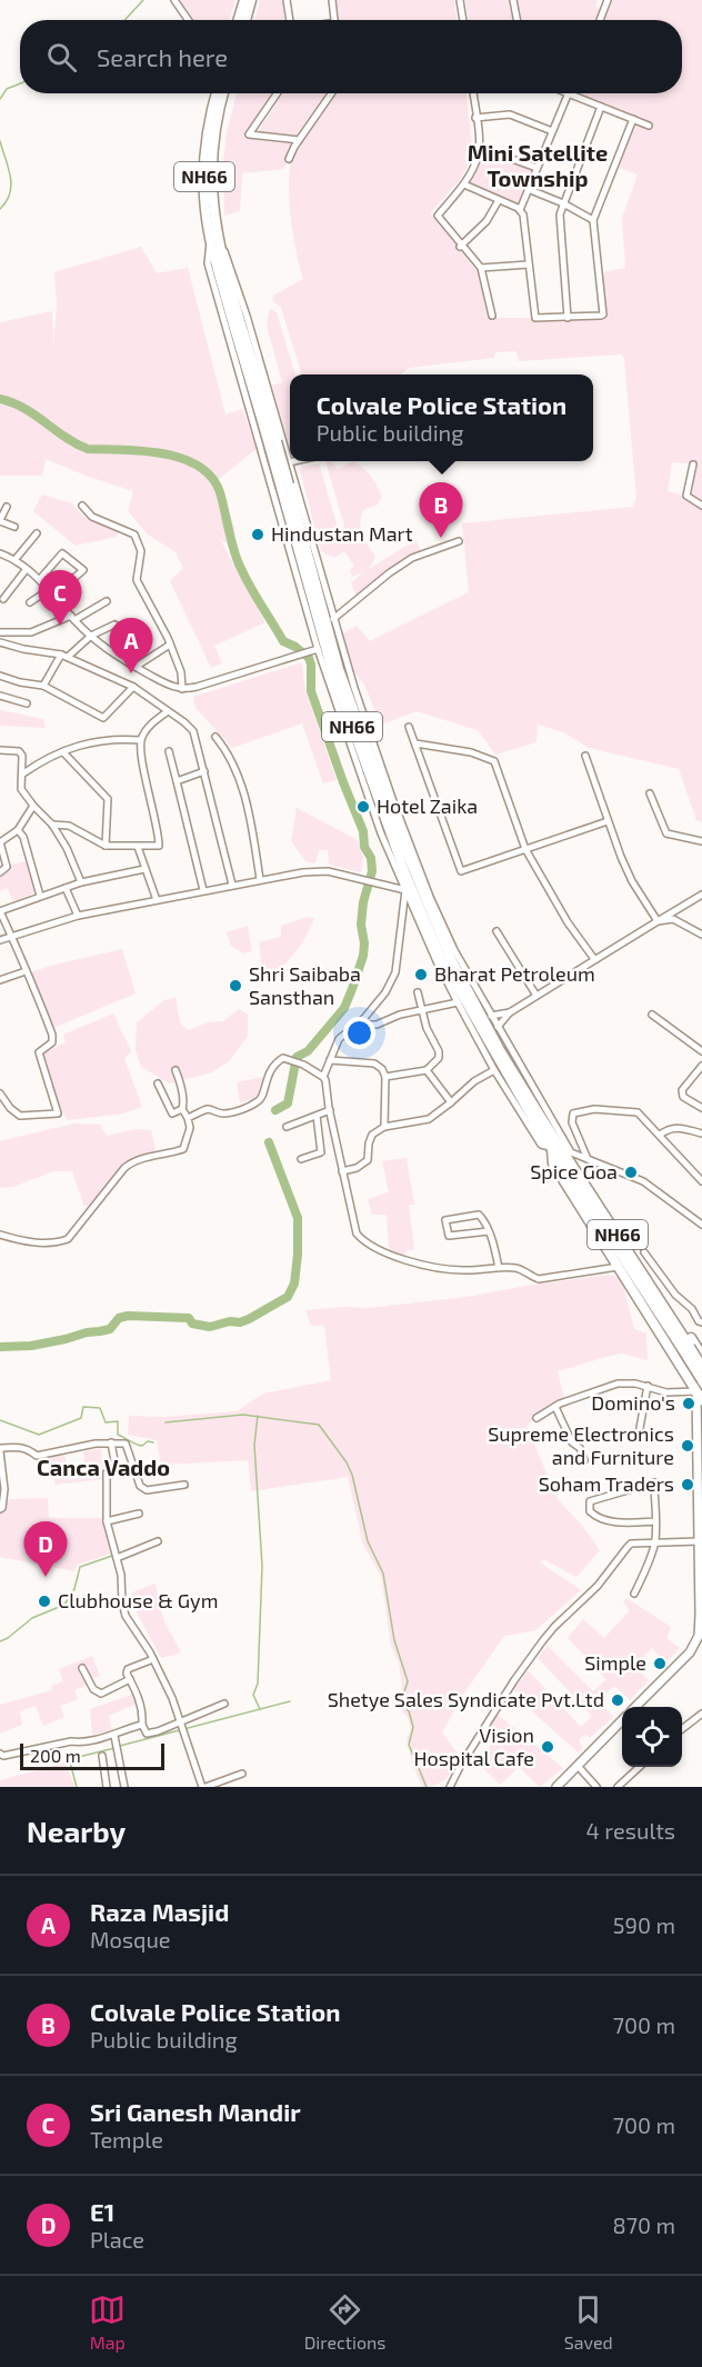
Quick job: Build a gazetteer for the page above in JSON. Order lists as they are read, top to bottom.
{
  "streets": {
    "highway": ["NH66"]
  },
  "districts": ["Mini Satellite Township", "Canca Vaddo"],
  "places": [
    "Hindustan Mart",
    "Hotel Zaika",
    "Bharat Petroleum",
    "Shri Saibaba Sansthan",
    "Spice Goa",
    "Domino's",
    "Supreme Electronics and Furniture",
    "Soham Traders",
    "Clubhouse & Gym",
    "Simple",
    "Shetye Sales Syndicate Pvt.Ltd",
    "Vision Hospital Cafe"
  ],
  "scale_bar": "200 m",
  "page": {
    "search": "Search here",
    "popup": ["Colvale Police Station", "Public building"],
    "pins": [
      "B",
      "C",
      "A",
      "D"
    ],
    "scale": "200 m",
    "heading": ["Nearby", "4 results"],
    "list": [
      {
        "mark": "A",
        "name": "Raza Masjid",
        "note": "Mosque",
        "value": "590 m"
      },
      {
        "mark": "B",
        "name": "Colvale Police Station",
        "note": "Public building",
        "value": "700 m"
      },
      {
        "mark": "C",
        "name": "Sri Ganesh Mandir",
        "note": "Temple",
        "value": "700 m"
      },
      {
        "mark": "D",
        "name": "E1",
        "note": "Place",
        "value": "870 m"
      }
    ],
    "nav": ["Map", "Directions", "Saved"]
  }
}
